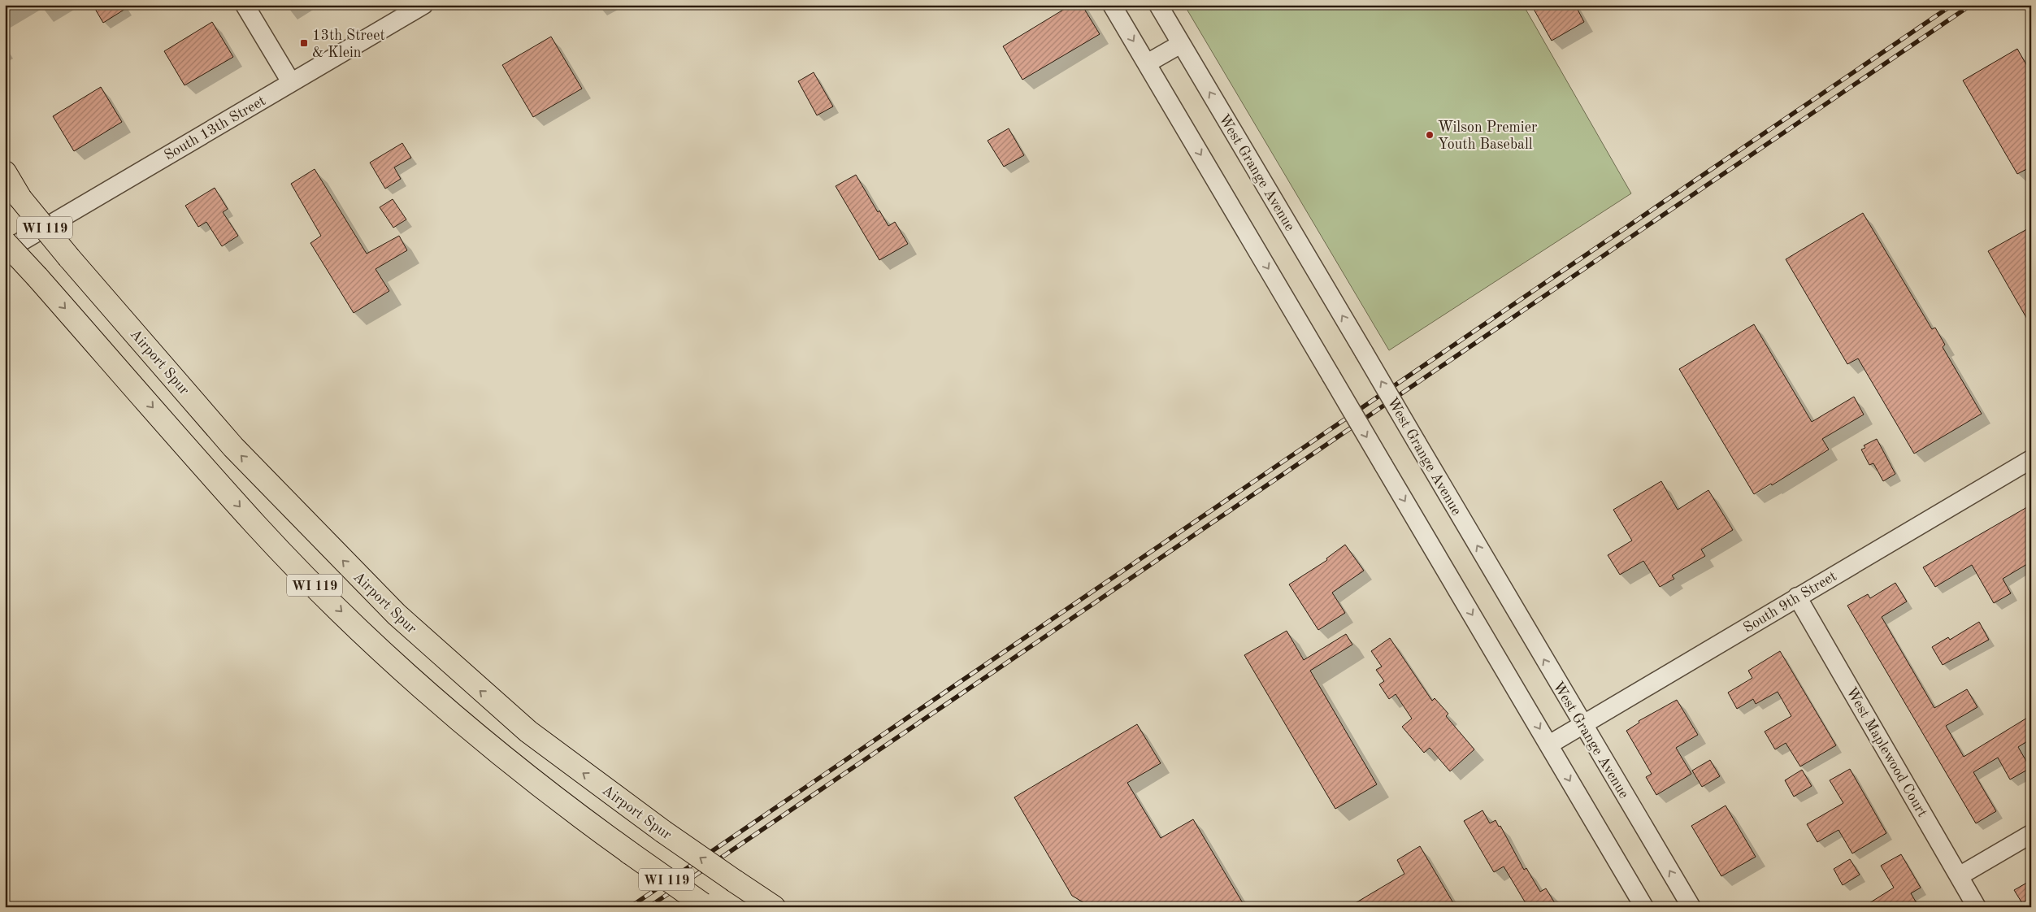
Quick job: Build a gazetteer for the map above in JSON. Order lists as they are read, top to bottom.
{
  "streets": {
    "highway": ["WI 119", "Airport Spur"],
    "street": [
      "South 13th Street",
      "West Grange Avenue",
      "South 9th Street",
      "West Maplewood Court"
    ]
  },
  "crossings": [
    ["West Grange Avenue", "South 9th Street"],
    ["South 9th Street", "West Maplewood Court"]
  ],
  "places": {
    "transit": ["13th Street & Klein"],
    "other": ["Wilson Premier Youth Baseball"]
  }
}
